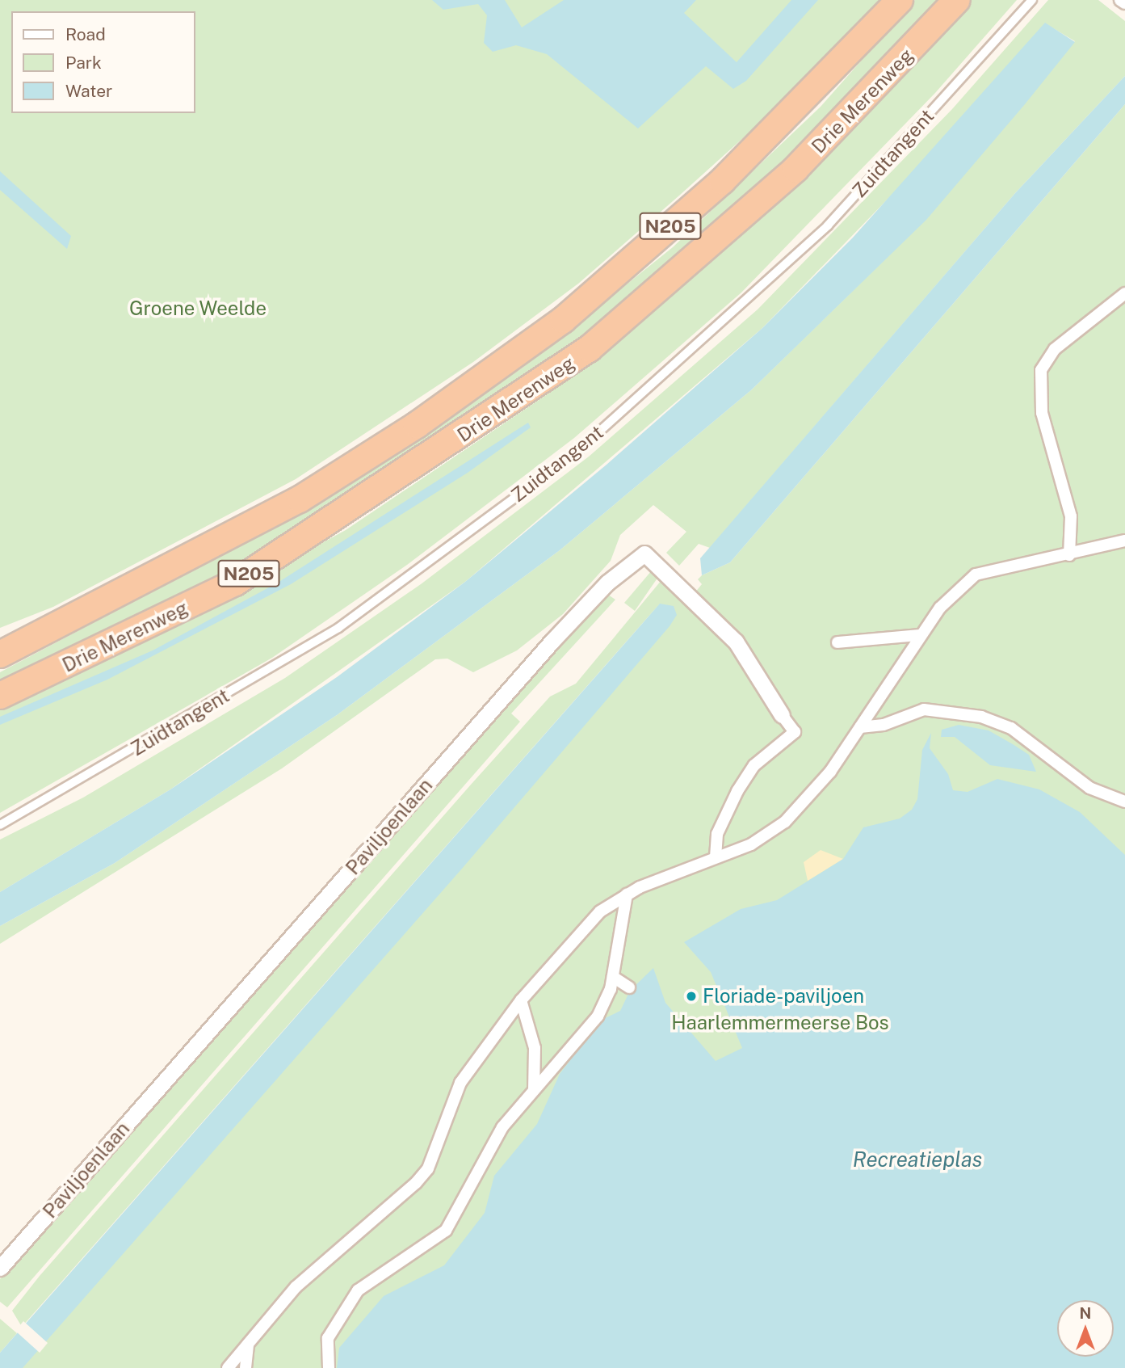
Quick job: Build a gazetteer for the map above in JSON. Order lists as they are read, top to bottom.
{
  "streets": {
    "highway": ["Drie Merenweg", "N205"],
    "street": ["Paviljoenlaan"],
    "lane": ["Zuidtangent"]
  },
  "water": ["Recreatieplas"],
  "parks": ["Groene Weelde", "Haarlemmermeerse Bos"],
  "places": ["Floriade-paviljoen"],
  "legend": ["Road", "Park", "Water"],
  "north": "top"
}
